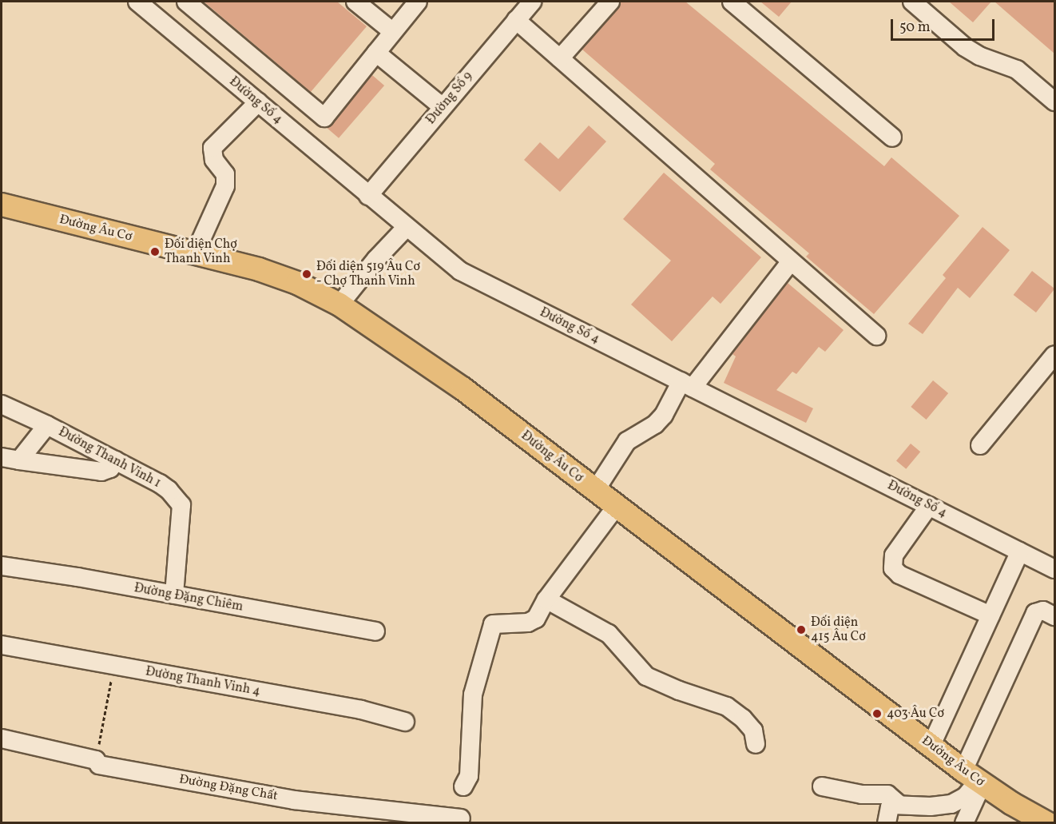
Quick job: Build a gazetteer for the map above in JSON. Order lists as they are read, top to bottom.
{
  "streets": {
    "main road": ["Đường Âu Cơ"],
    "street": [
      "Đường Số 9",
      "Đường Số 4",
      "Đường Thanh Vinh 1",
      "Đường Đặng Chiêm",
      "Đường Thanh Vinh 4",
      "Đường Đặng Chất"
    ]
  },
  "crossings": [
    ["Đường Số 9", "Đường Số 4"],
    ["Đường Thanh Vinh 1", "Đường Đặng Chiêm"]
  ],
  "places": [
    "Đối diện Chợ Thanh Vinh",
    "Đối diện 519 Âu Cơ - Chợ Thanh Vinh",
    "Đối diện 415 Âu Cơ",
    "403 Âu Cơ"
  ],
  "scale_bar": "50 m"
}
